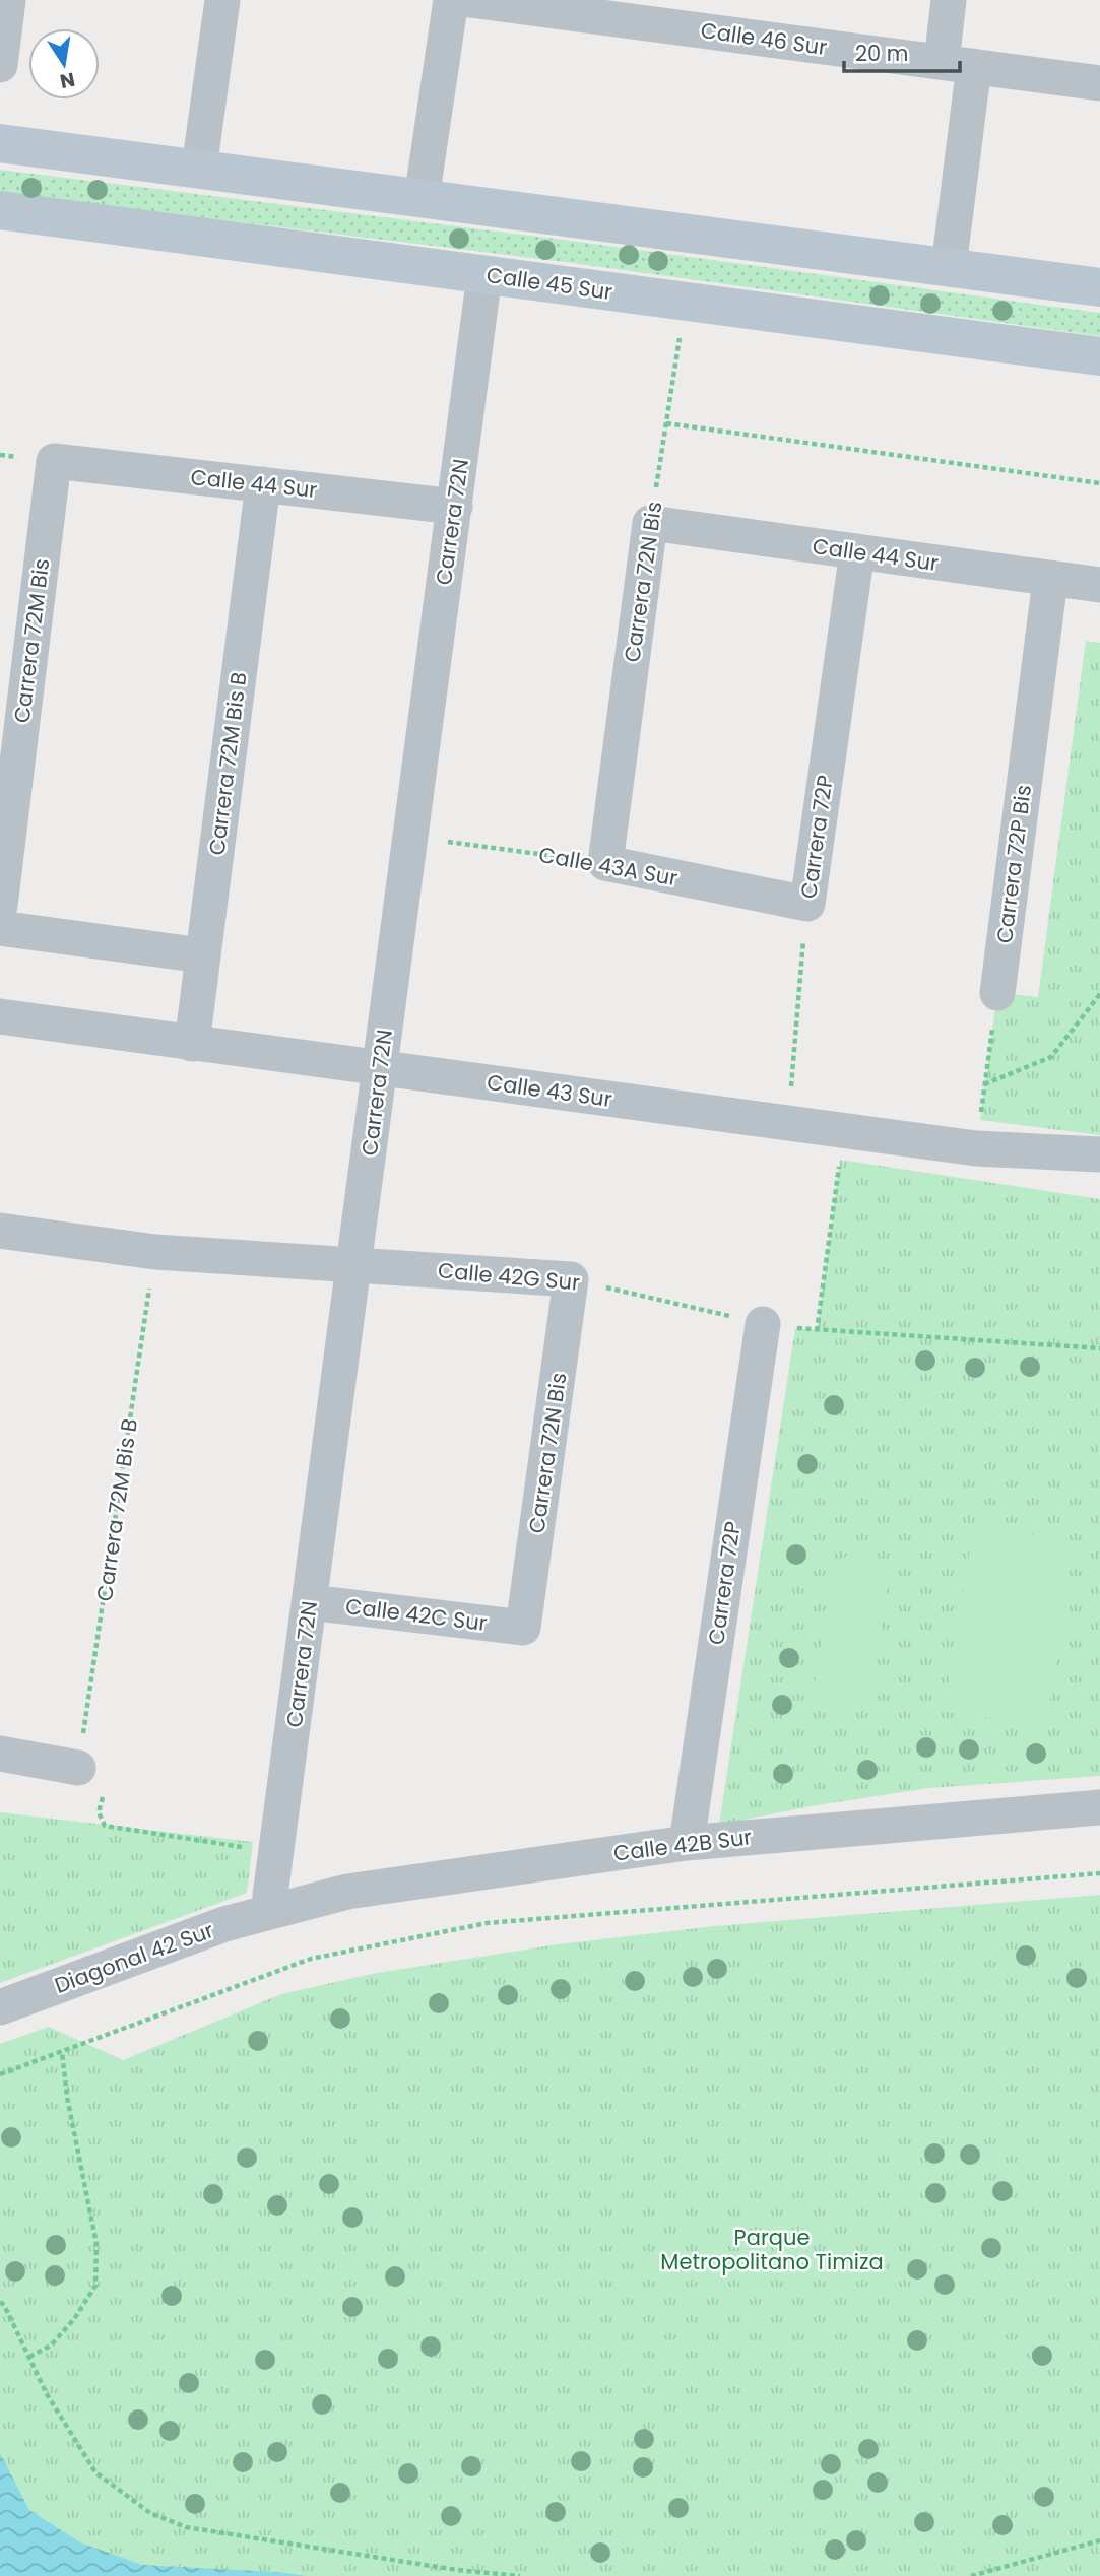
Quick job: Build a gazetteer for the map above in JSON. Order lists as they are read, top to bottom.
{
  "streets": {
    "street": [
      "Calle 46 Sur",
      "Calle 45 Sur",
      "Calle 44 Sur",
      "Carrera 72N",
      "Carrera 72N Bis",
      "Carrera 72M Bis",
      "Carrera 72M Bis B",
      "Carrera 72P",
      "Carrera 72P Bis",
      "Calle 43A Sur",
      "Calle 43 Sur",
      "Calle 42G Sur",
      "Calle 42C Sur",
      "Calle 42B Sur",
      "Diagonal 42 Sur"
    ]
  },
  "crossings": [
    ["Calle 45 Sur", "Carrera 72N"],
    ["Calle 45 Sur", "Carrera 72N Bis"],
    ["Calle 44 Sur", "Carrera 72N"],
    ["Calle 44 Sur", "Carrera 72N Bis"],
    ["Calle 44 Sur", "Carrera 72M Bis"],
    ["Calle 44 Sur", "Carrera 72M Bis B"],
    ["Calle 44 Sur", "Carrera 72P"],
    ["Calle 44 Sur", "Carrera 72P Bis"],
    ["Carrera 72N", "Calle 43A Sur"],
    ["Carrera 72N", "Calle 43 Sur"],
    ["Carrera 72N", "Calle 42G Sur"],
    ["Carrera 72N", "Calle 42C Sur"],
    ["Carrera 72N", "Calle 42B Sur"],
    ["Carrera 72N", "Diagonal 42 Sur"],
    ["Carrera 72N Bis", "Calle 43A Sur"],
    ["Carrera 72N Bis", "Calle 42G Sur"],
    ["Carrera 72N Bis", "Calle 42C Sur"],
    ["Carrera 72M Bis B", "Calle 43 Sur"],
    ["Carrera 72M Bis B", "Calle 42G Sur"],
    ["Carrera 72P", "Calle 43A Sur"],
    ["Carrera 72P", "Calle 43 Sur"],
    ["Carrera 72P", "Calle 42G Sur"],
    ["Carrera 72P", "Calle 42B Sur"],
    ["Calle 42B Sur", "Diagonal 42 Sur"]
  ],
  "parks": ["Parque Metropolitano Timiza"],
  "scale_bar": "20 m",
  "north": "bottom"
}
